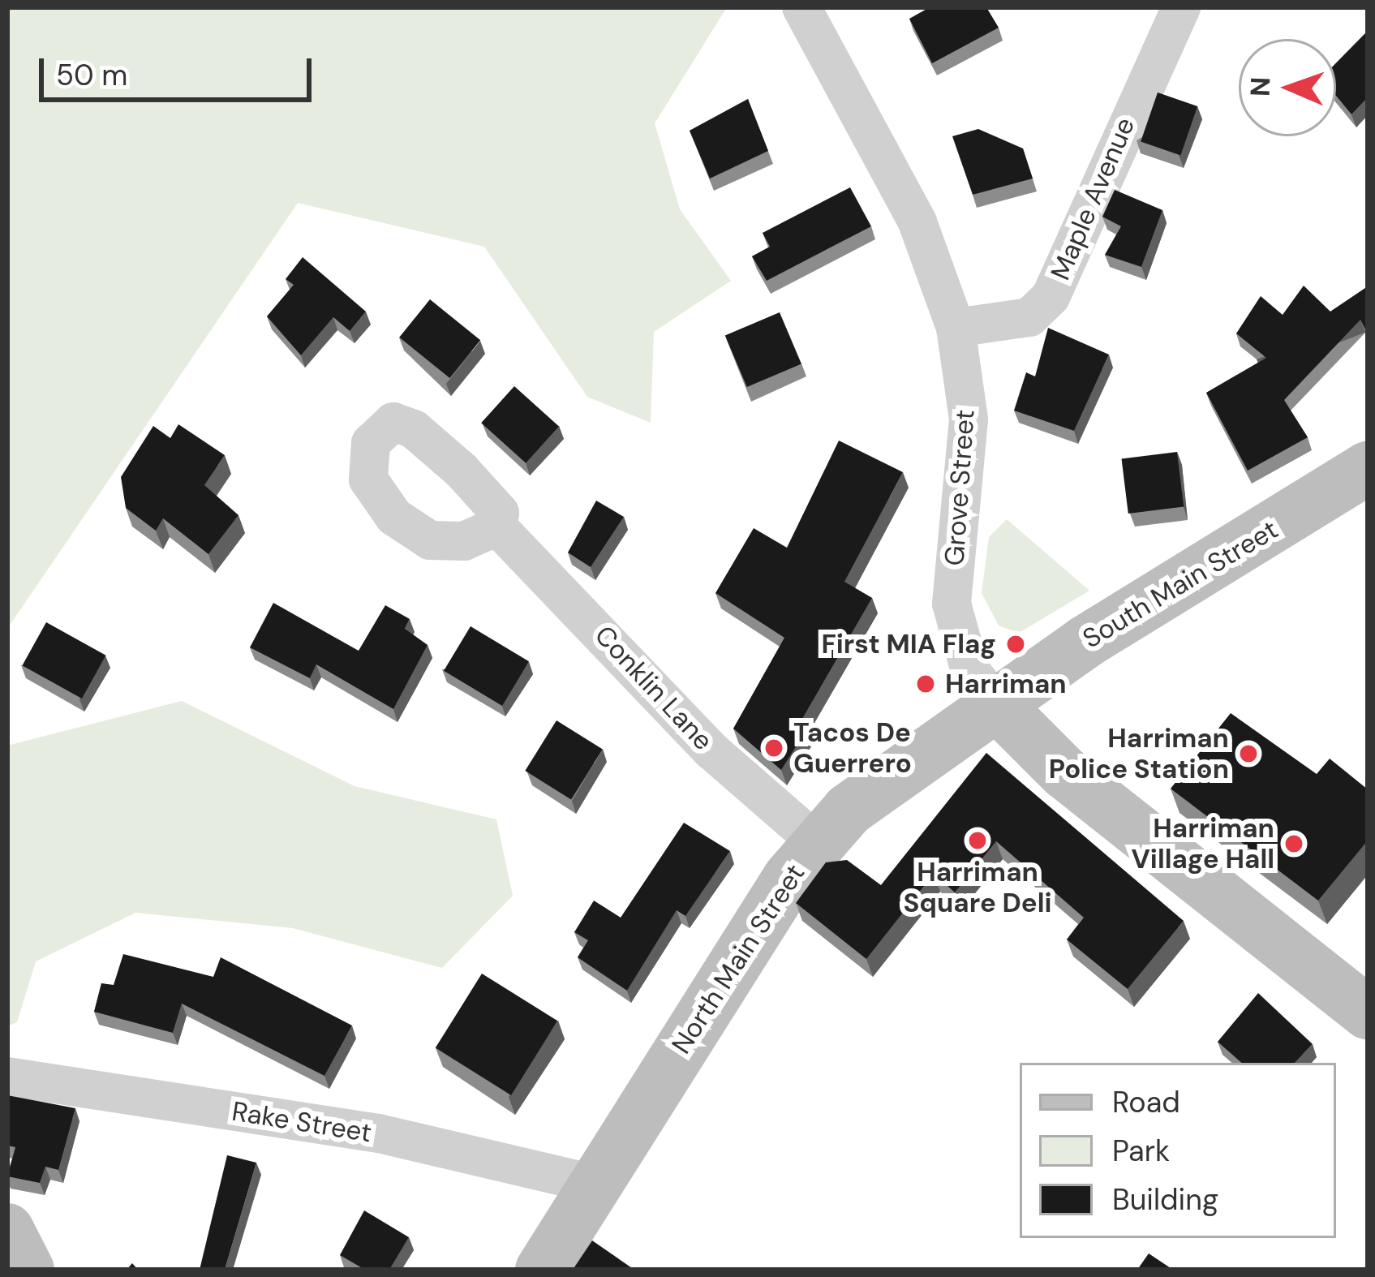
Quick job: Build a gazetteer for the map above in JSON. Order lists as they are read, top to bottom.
{
  "streets": {
    "street": [
      "Maple Avenue",
      "Grove Street",
      "South Main Street",
      "Conklin Lane",
      "North Main Street",
      "Rake Street"
    ]
  },
  "crossings": [
    ["Maple Avenue", "Grove Street"],
    ["Grove Street", "South Main Street"],
    ["Grove Street", "North Main Street"],
    ["South Main Street", "North Main Street"],
    ["Conklin Lane", "North Main Street"],
    ["North Main Street", "Rake Street"]
  ],
  "places": [
    "First MIA Flag",
    "Harriman",
    "Tacos De Guerrero",
    "Harriman Police Station",
    "Harriman Square Deli",
    "Harriman Village Hall"
  ],
  "legend": ["Road", "Park", "Building"],
  "scale_bar": "50 m",
  "north": "left"
}
